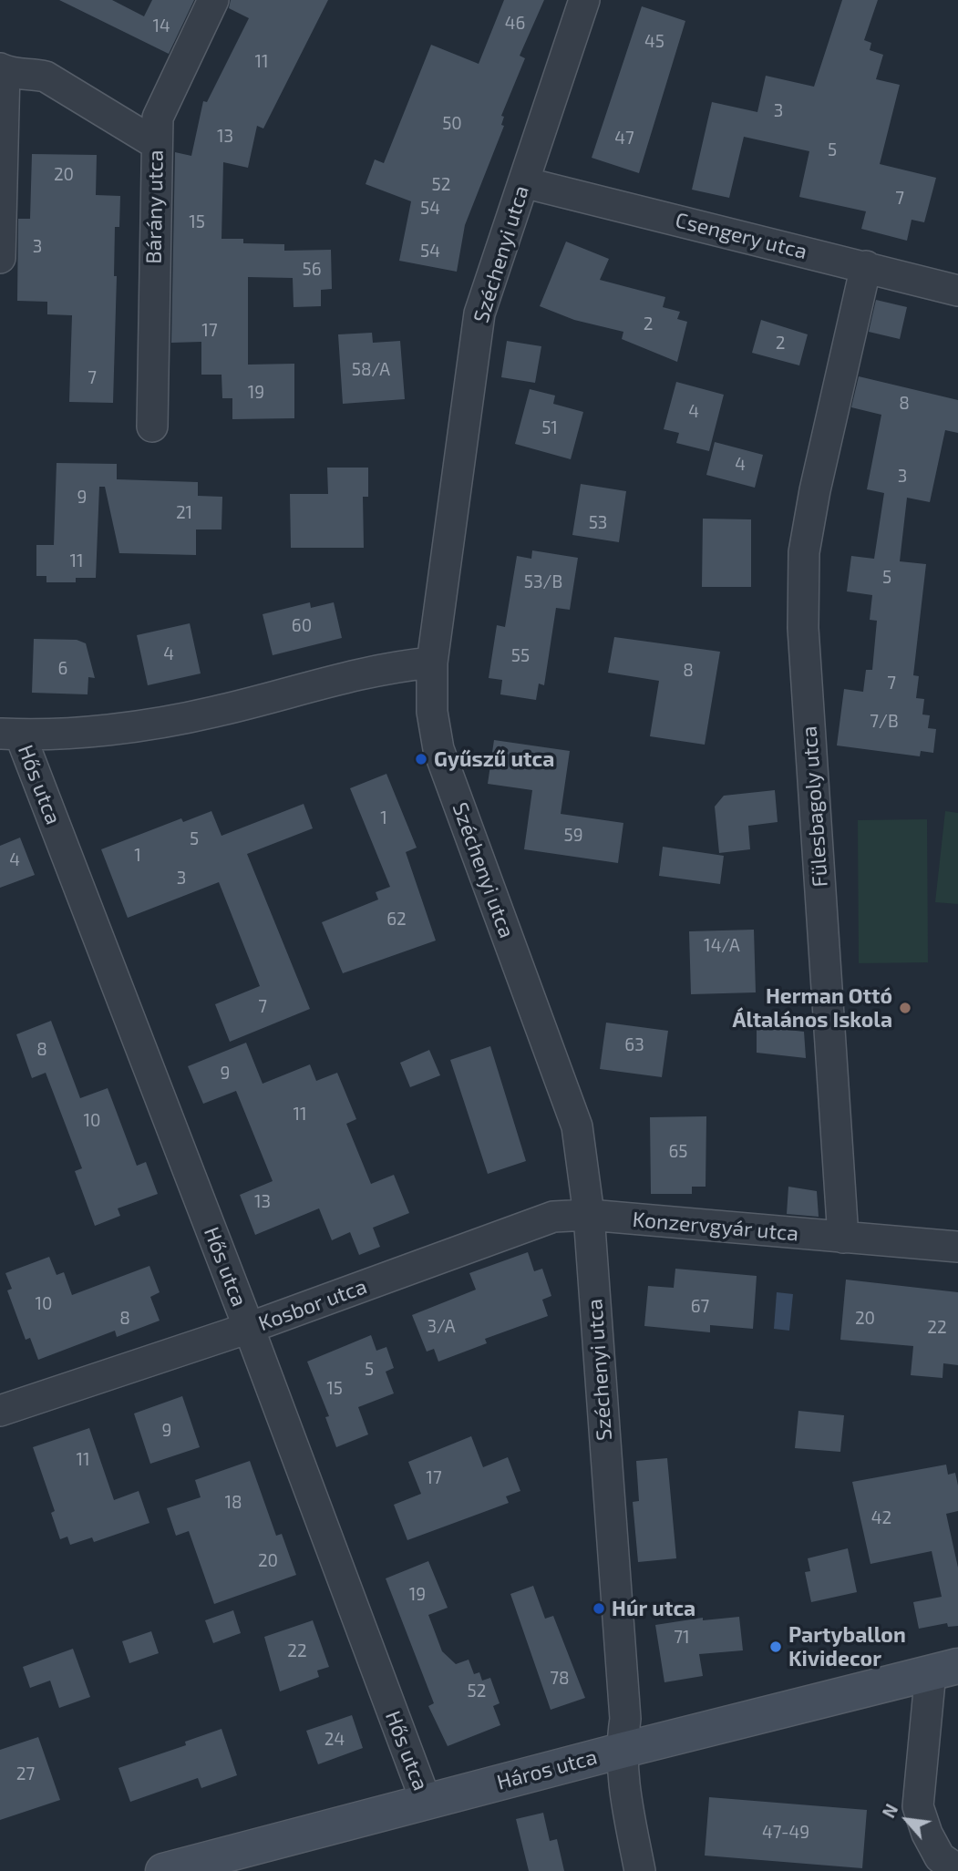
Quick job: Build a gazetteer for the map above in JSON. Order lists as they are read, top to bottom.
{
  "streets": {
    "street": [
      "Bárány utca",
      "Csengery utca",
      "Széchenyi utca",
      "Hős utca",
      "Fülesbagoly utca",
      "Konzervgyár utca",
      "Kosbor utca",
      "Háros utca"
    ]
  },
  "crossings": [
    ["Csengery utca", "Széchenyi utca"],
    ["Csengery utca", "Fülesbagoly utca"],
    ["Széchenyi utca", "Konzervgyár utca"],
    ["Széchenyi utca", "Kosbor utca"],
    ["Széchenyi utca", "Háros utca"],
    ["Hős utca", "Kosbor utca"],
    ["Hős utca", "Háros utca"],
    ["Fülesbagoly utca", "Konzervgyár utca"],
    ["Konzervgyár utca", "Kosbor utca"]
  ],
  "places": [
    "Gyűszű utca",
    "Herman Ottó Általános Iskola",
    "Húr utca",
    "Partyballon Kividecor"
  ],
  "house_numbers": [
    "46",
    "14",
    "45",
    "11",
    "3",
    "50",
    "13",
    "47",
    "5",
    "20",
    "52",
    "7",
    "54",
    "15",
    "3",
    "54",
    "56",
    "2",
    "17",
    "2",
    "58/A",
    "7",
    "19",
    "8",
    "4",
    "51",
    "4",
    "3",
    "9",
    "21",
    "53",
    "11",
    "5",
    "53/B",
    "60",
    "4",
    "55",
    "6",
    "8",
    "7",
    "7/B",
    "1",
    "59",
    "5",
    "1",
    "4",
    "3",
    "62",
    "14/A",
    "7",
    "63",
    "8",
    "9",
    "11",
    "10",
    "65",
    "13",
    "10",
    "67",
    "8",
    "20",
    "3/A",
    "22",
    "5",
    "15",
    "9",
    "11",
    "17",
    "18",
    "42",
    "20",
    "19",
    "71",
    "22",
    "78",
    "52",
    "24",
    "27",
    "47-49"
  ],
  "north": "top left"
}
